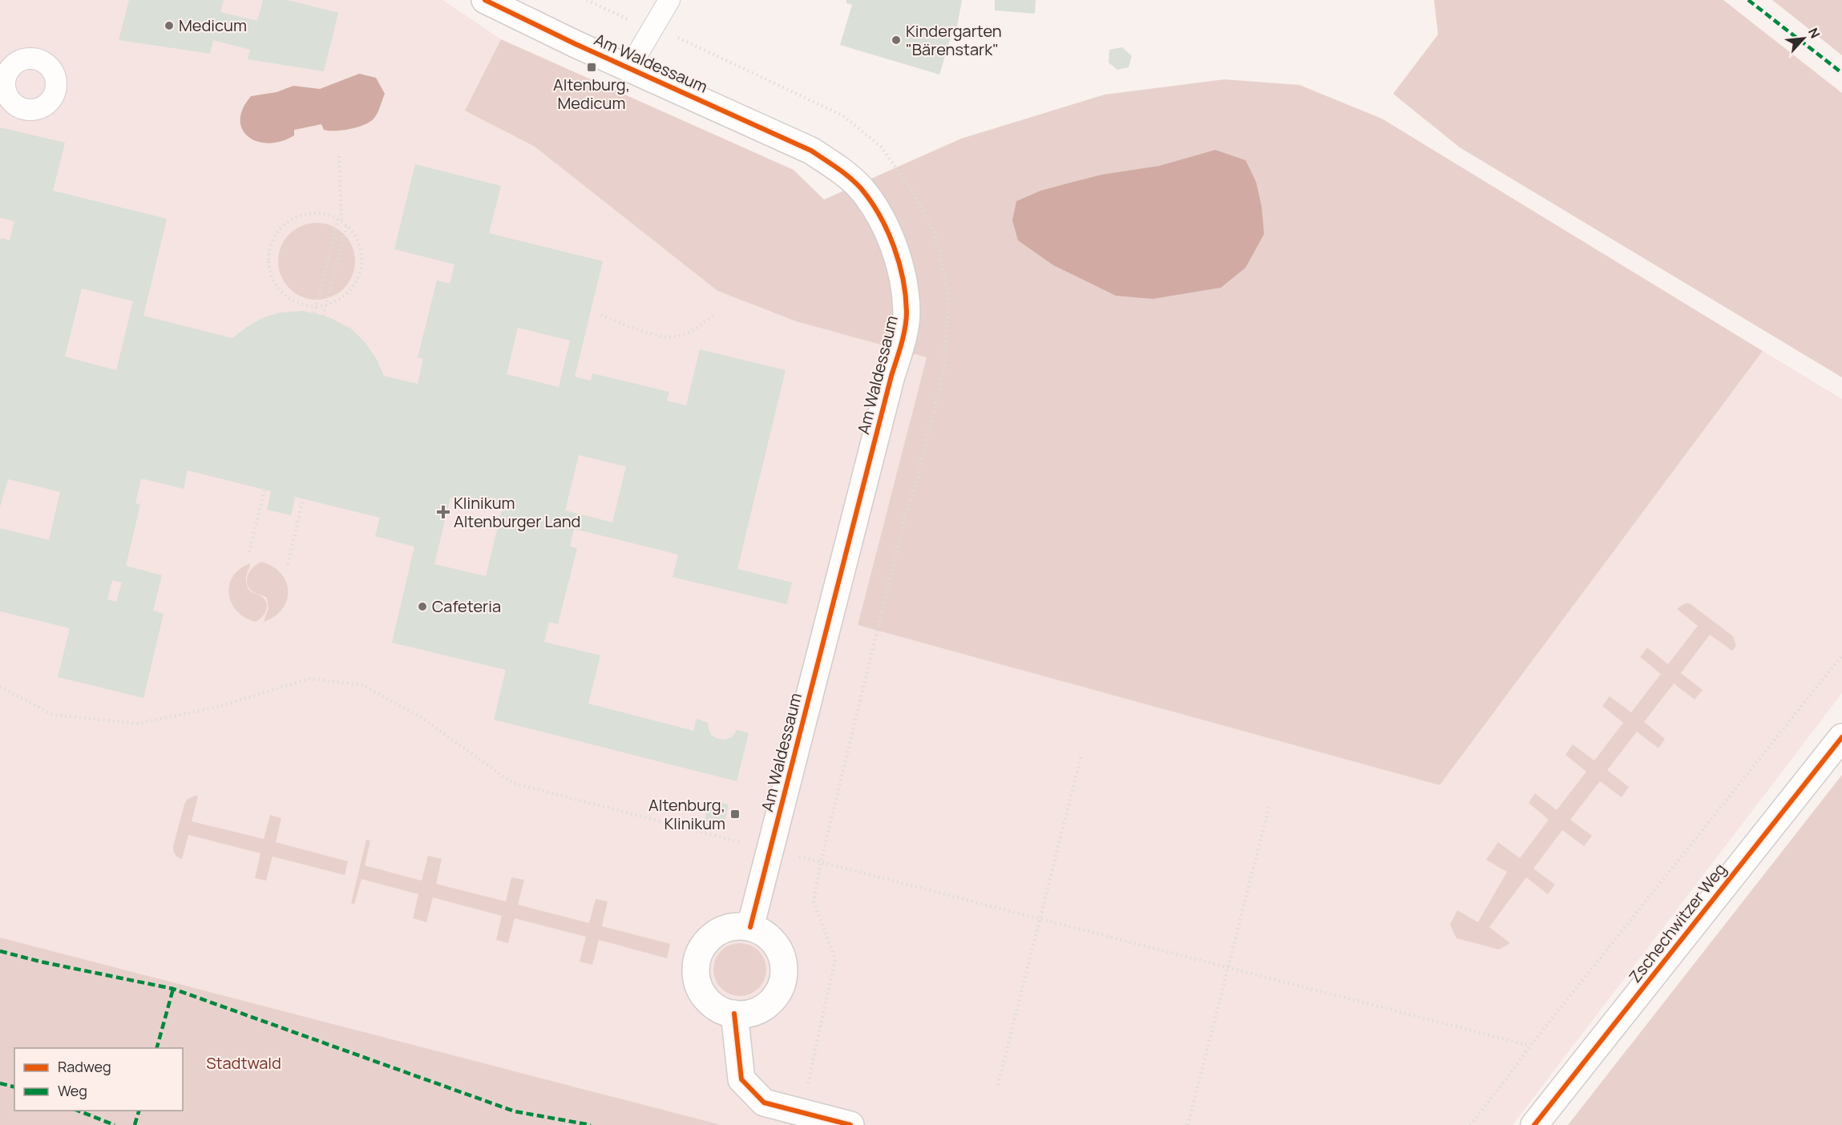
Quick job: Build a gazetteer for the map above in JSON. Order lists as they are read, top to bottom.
{
  "streets": {
    "street": ["Am Waldessaum", "Zschechwitzer Weg"]
  },
  "parks": ["Stadtwald"],
  "places": {
    "other": ["Medicum", "Kindergarten \"Bärenstark\"", "Cafeteria"],
    "transit": ["Altenburg, Medicum", "Altenburg, Klinikum"],
    "health": ["Klinikum Altenburger Land"]
  },
  "legend": ["Radweg", "Weg"],
  "north": "top right"
}
